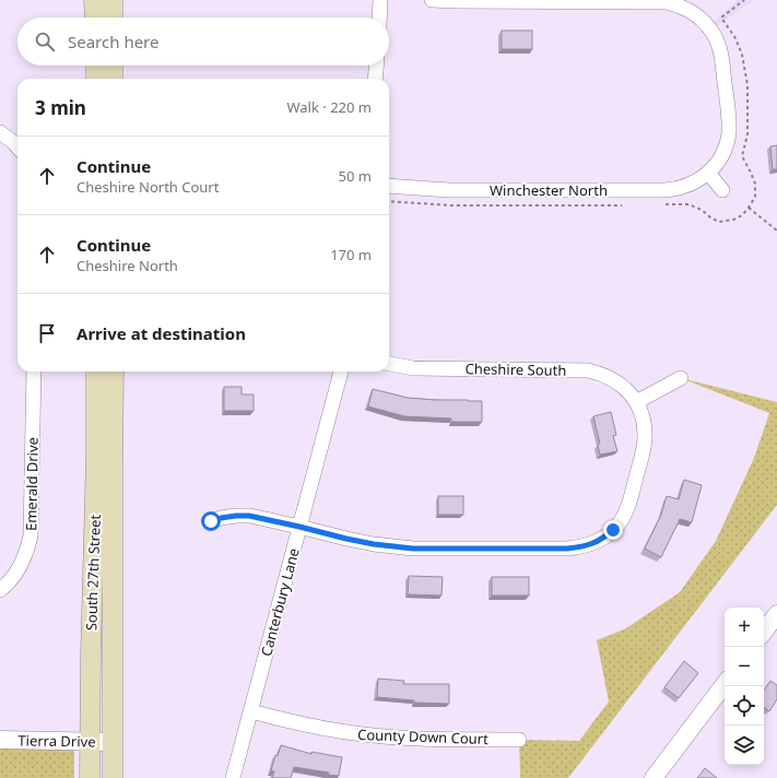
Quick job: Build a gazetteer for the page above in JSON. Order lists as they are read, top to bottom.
{
  "streets": {
    "main road": ["South 27th Street"],
    "street": [
      "Winchester North",
      "Cheshire South",
      "Emerald Drive",
      "Canterbury Lane",
      "County Down Court",
      "Tierra Drive"
    ]
  },
  "crossings": [
    ["Cheshire South", "Canterbury Lane"],
    ["South 27th Street", "Tierra Drive"],
    ["Canterbury Lane", "County Down Court"]
  ],
  "page": {
    "search": "Search here",
    "heading": ["3 min", "Walk · 220 m"],
    "list": [
      ["Continue", "Cheshire North Court", "50 m"],
      ["Continue", "Cheshire North", "170 m"],
      "Arrive at destination"
    ],
    "map_buttons": ["+", "−"]
  }
}
